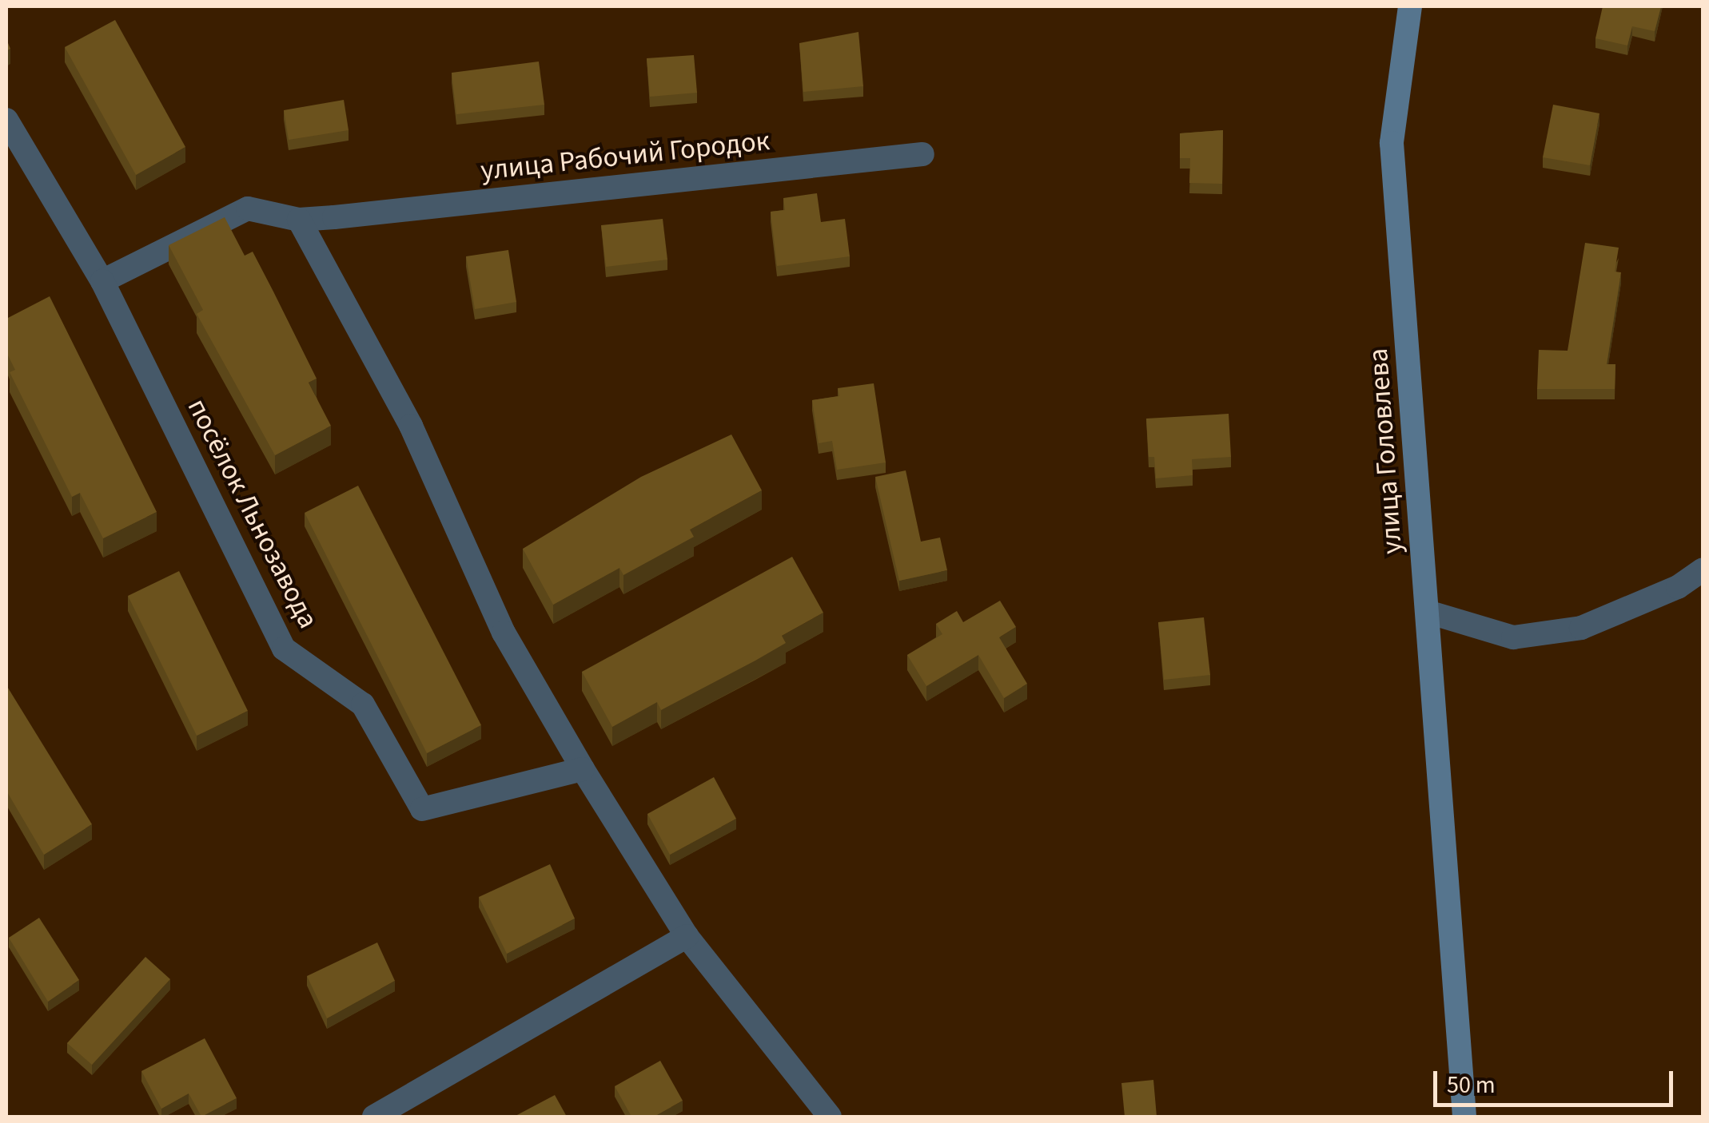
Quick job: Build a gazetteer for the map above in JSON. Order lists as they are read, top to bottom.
{
  "streets": {
    "main road": ["улица Головлева"],
    "street": ["улица Рабочий Городок", "посёлок Льнозавода"]
  },
  "crossings": [
    ["улица Рабочий Городок", "посёлок Льнозавода"]
  ],
  "scale_bar": "50 m"
}
